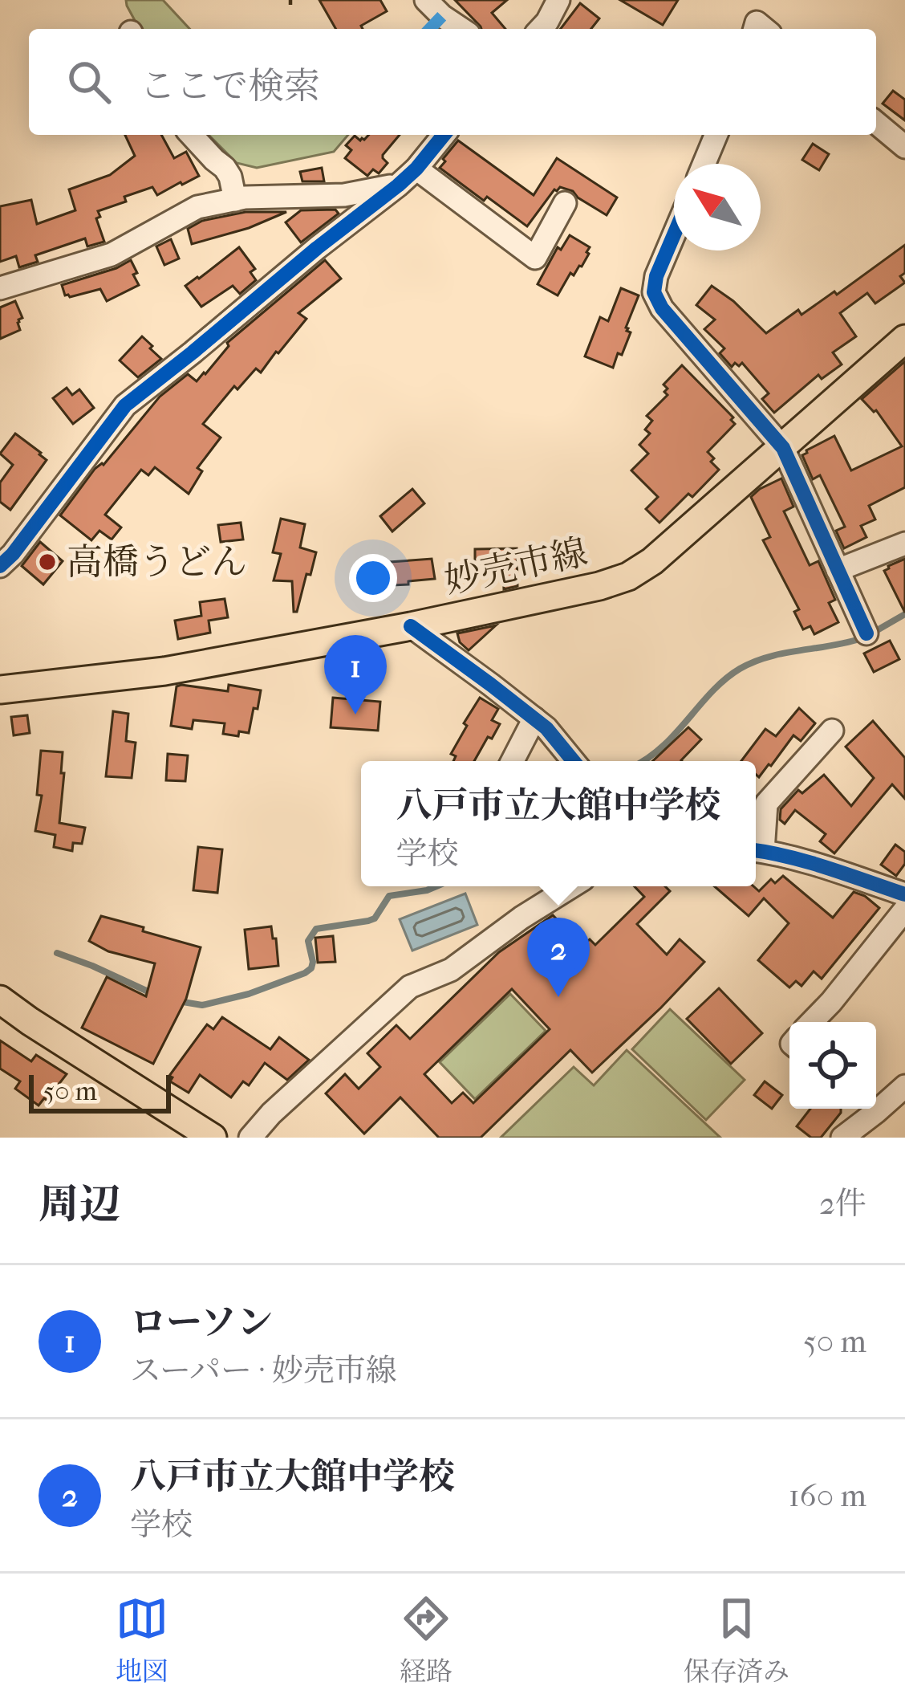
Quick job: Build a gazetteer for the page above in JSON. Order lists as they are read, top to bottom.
{
  "streets": {
    "main road": ["妙売市線"]
  },
  "places": ["高橋うどん"],
  "scale_bar": "50 m",
  "north": "top left",
  "page": {
    "search": "ここで検索",
    "pins": ["1", "2"],
    "popup": ["八戸市立大館中学校", "学校"],
    "scale": "50 m",
    "heading": ["周辺", "2件"],
    "list": [
      {
        "mark": "1",
        "name": "ローソン",
        "note": "スーパー · 妙売市線",
        "value": "50 m"
      },
      {
        "mark": "2",
        "name": "八戸市立大館中学校",
        "note": "学校",
        "value": "160 m"
      }
    ],
    "nav": ["地図", "経路", "保存済み"]
  }
}
